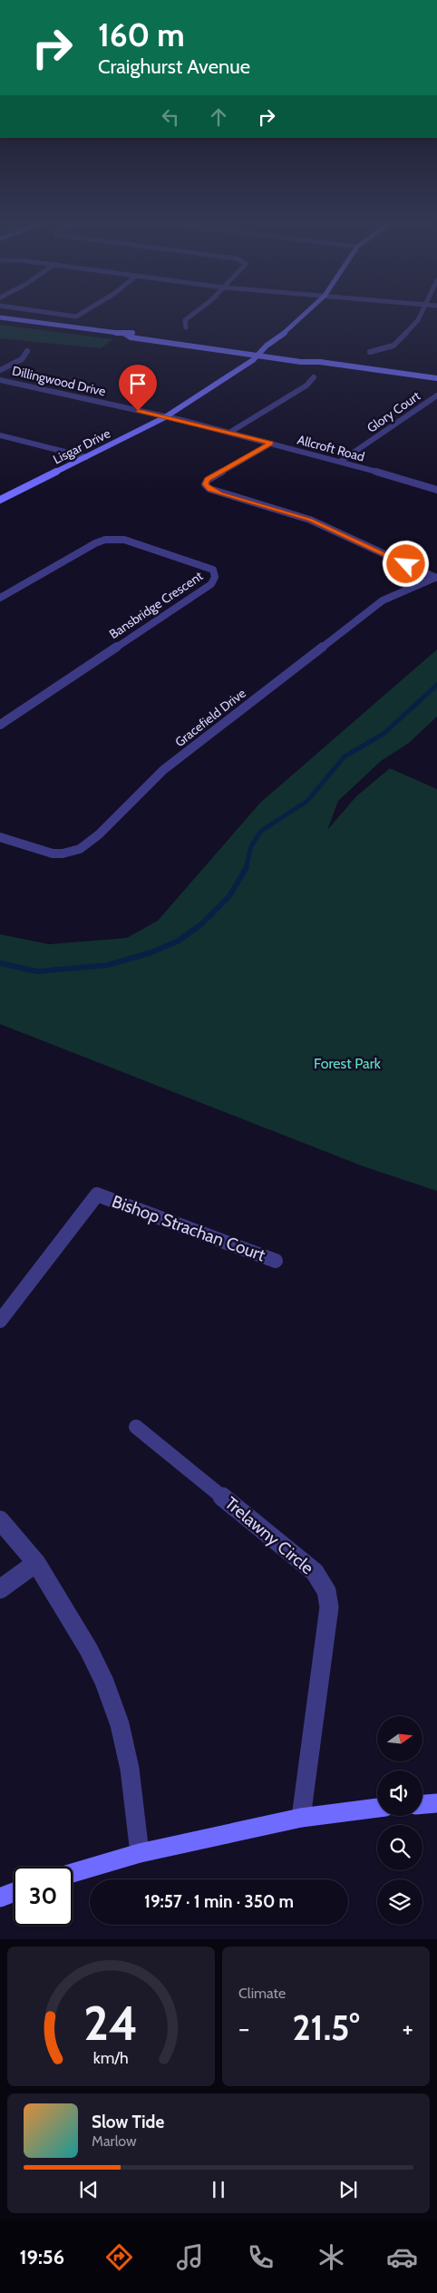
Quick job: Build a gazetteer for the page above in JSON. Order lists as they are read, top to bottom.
{
  "streets": {
    "street": [
      "Dillingwood Drive",
      "Glory Court",
      "Lisgar Drive",
      "Allcroft Road",
      "Bansbridge Crescent",
      "Gracefield Drive",
      "Bishop Strachan Court",
      "Trelawny Circle"
    ]
  },
  "crossings": [
    ["Dillingwood Drive", "Lisgar Drive"],
    ["Dillingwood Drive", "Allcroft Road"],
    ["Glory Court", "Allcroft Road"],
    ["Lisgar Drive", "Allcroft Road"]
  ],
  "parks": ["Forest Park"],
  "north": "right",
  "page": {
    "turn": ["160 m", "Craighurst Avenue"],
    "limit": "30",
    "trip": "19:57 · 1 min · 350 m",
    "tile": "Climate",
    "heat": ["−", "21.5°", "+"],
    "song": ["Slow Tide", "Marlow"],
    "tabs": "19:56",
    "gauge": ["24", "km/h"]
  }
}
